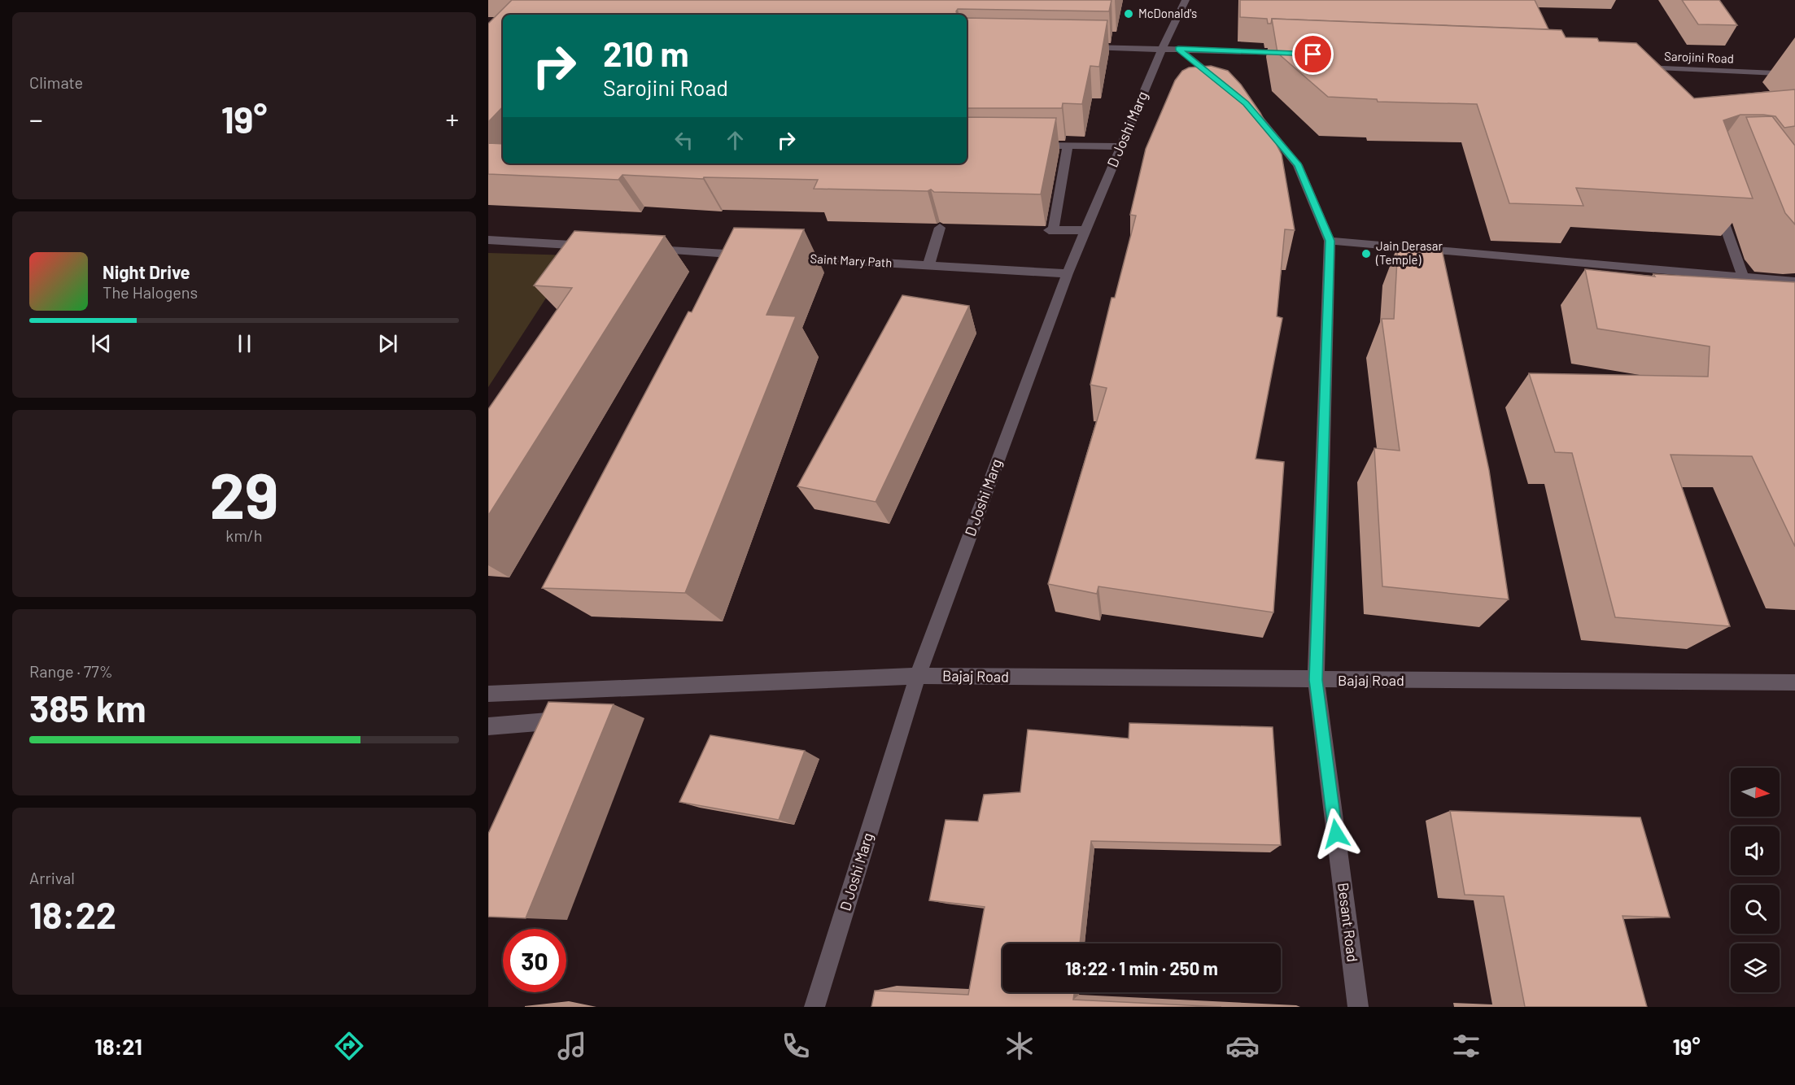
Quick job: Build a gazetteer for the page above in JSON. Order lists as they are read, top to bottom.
{
  "streets": {
    "street": [
      "Sarojini Road",
      "D Joshi Marg",
      "Saint Mary Path",
      "Bajaj Road",
      "Besant Road"
    ]
  },
  "crossings": [
    ["D Joshi Marg", "Saint Mary Path"],
    ["D Joshi Marg", "Bajaj Road"],
    ["Bajaj Road", "Besant Road"]
  ],
  "places": ["McDonald's", "Jain Derasar (Temple)"],
  "north": "right",
  "page": {
    "tile": [
      "Climate",
      ["29", "km/h"],
      ["Range · 77%", "385 km"],
      ["Arrival", "18:22"]
    ],
    "turn": ["210 m", "Sarojini Road"],
    "heat": ["−", "19°", "+"],
    "song": ["Night Drive", "The Halogens"],
    "limit": "30",
    "trip": "18:22 · 1 min · 250 m",
    "tabs": ["18:21", "19°"]
  }
}
